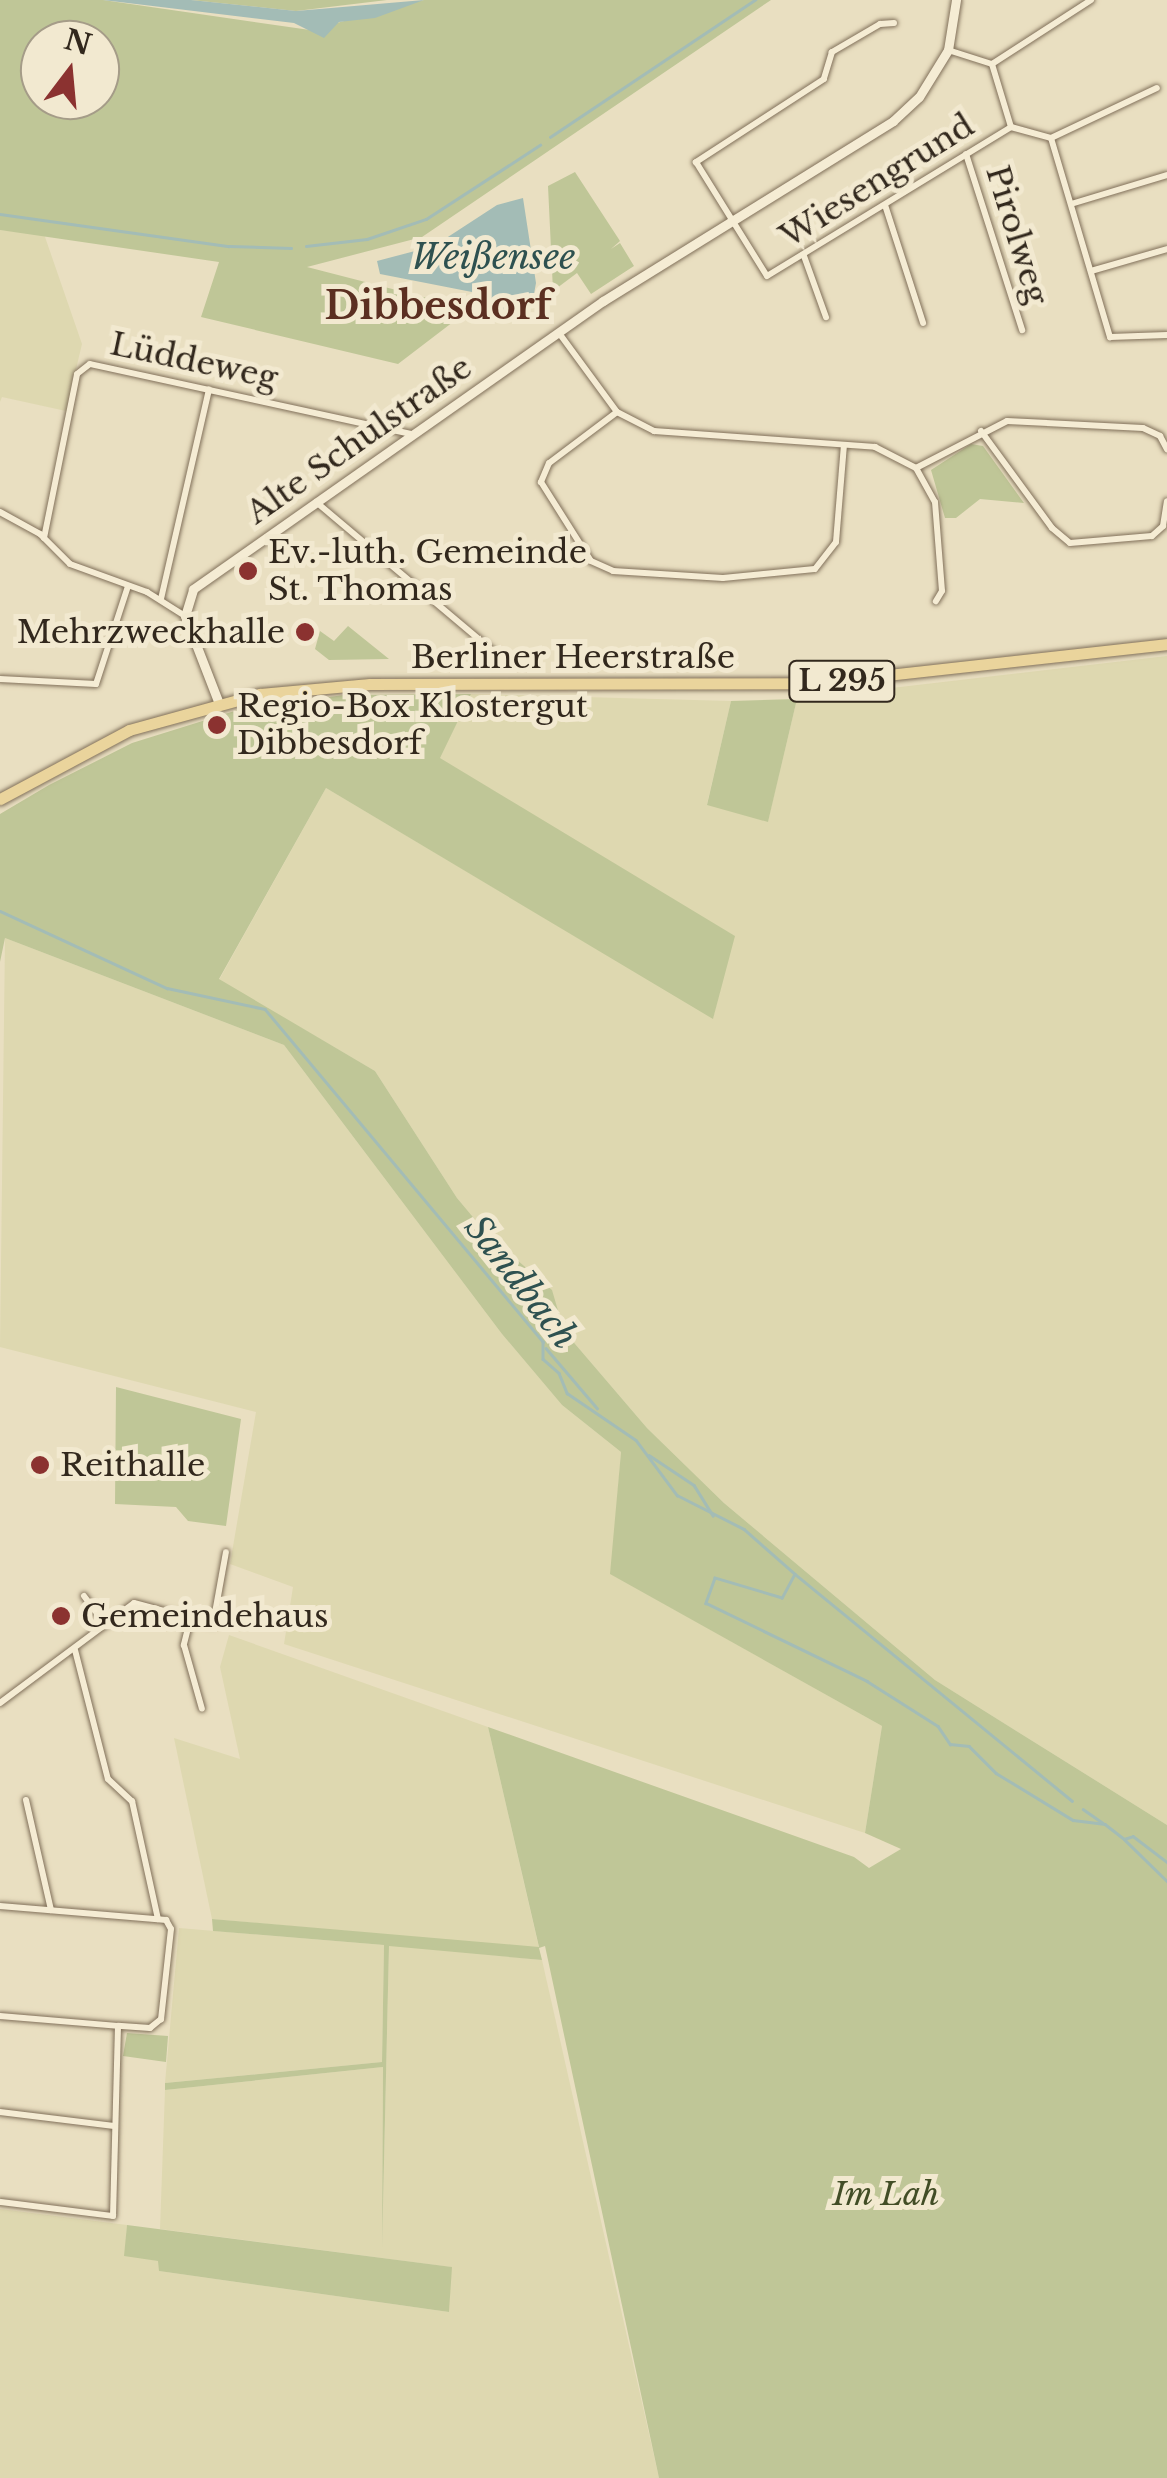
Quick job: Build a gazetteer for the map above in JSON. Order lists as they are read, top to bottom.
{
  "streets": {
    "main road": ["Berliner Heerstraße", "L 295"],
    "street": [
      "Wiesengrund",
      "Pirolweg",
      "Lüddeweg",
      "Alte Schulstraße"
    ]
  },
  "crossings": [
    ["Wiesengrund", "Pirolweg"],
    ["Wiesengrund", "Alte Schulstraße"],
    ["Lüddeweg", "Alte Schulstraße"]
  ],
  "districts": ["Dibbesdorf"],
  "water": ["Weißensee", "Sandbach"],
  "parks": ["Im Lah"],
  "places": [
    "Ev.-luth. Gemeinde St. Thomas",
    "Mehrzweckhalle",
    "Regio-Box Klostergut Dibbesdorf",
    "Reithalle",
    "Gemeindehaus"
  ],
  "north": "top"
}
